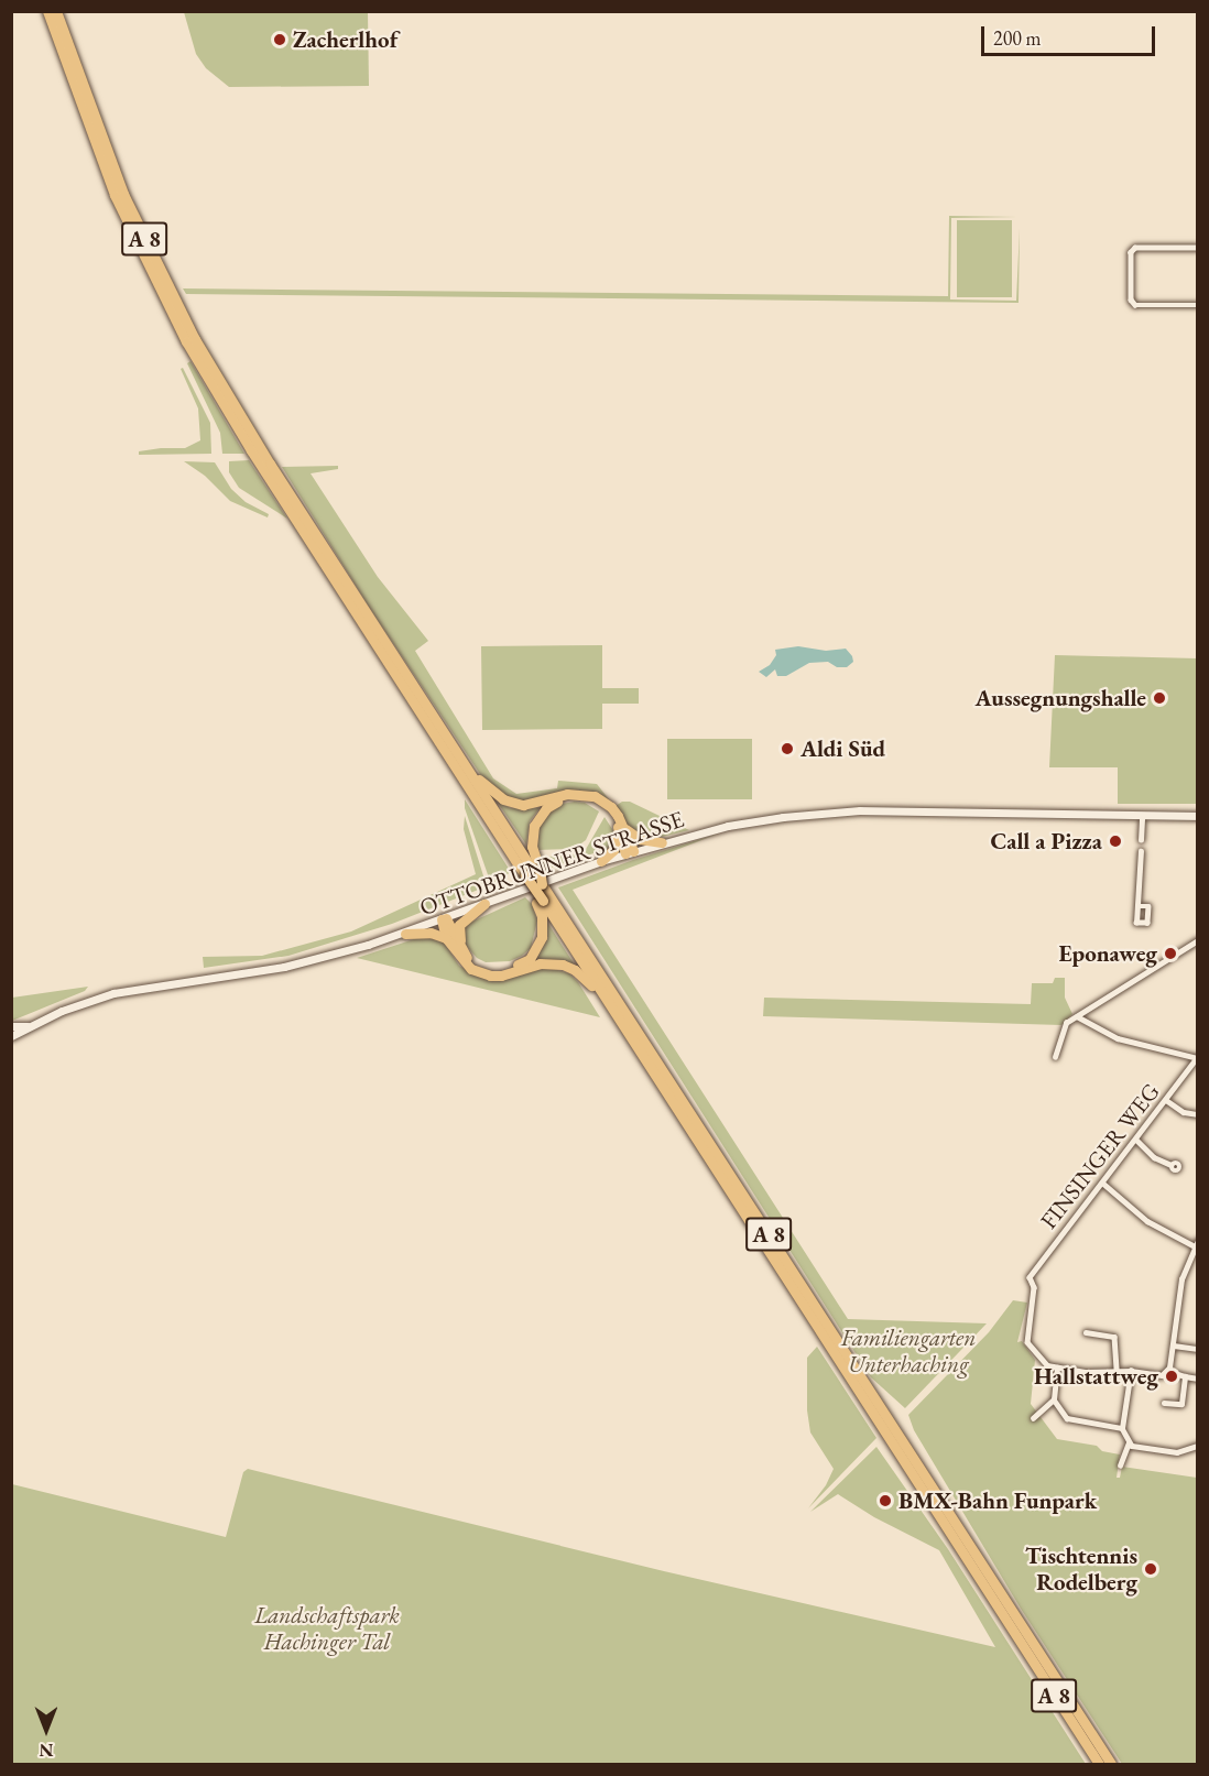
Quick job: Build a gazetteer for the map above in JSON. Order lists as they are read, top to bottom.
{
  "streets": {
    "highway": ["A 8"],
    "main road": ["OTTOBRUNNER STRASSE"],
    "street": ["FINSINGER WEG"]
  },
  "parks": ["Familiengarten Unterhaching", "Landschaftspark Hachinger Tal"],
  "places": [
    "Zacherlhof",
    "Aussegnungshalle",
    "Aldi Süd",
    "Call a Pizza",
    "Eponaweg",
    "Hallstattweg",
    "BMX-Bahn Funpark",
    "Tischtennis Rodelberg"
  ],
  "scale_bar": "200 m",
  "north": "bottom"
}
